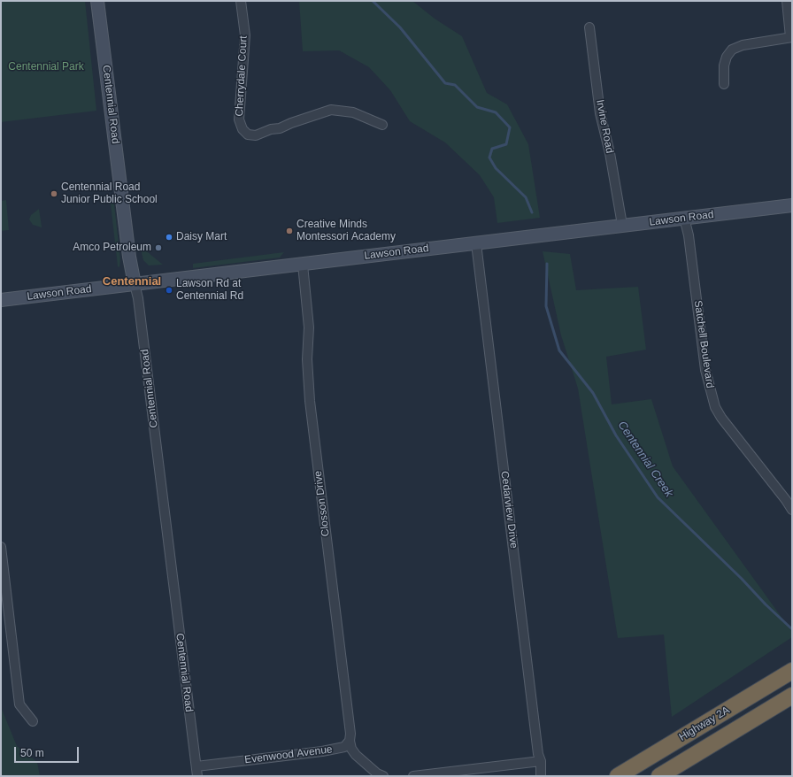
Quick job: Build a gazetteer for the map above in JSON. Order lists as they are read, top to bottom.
{
  "streets": {
    "highway": ["Highway 2A"],
    "street": [
      "Cherrydale Court",
      "Centennial Road",
      "Irvine Road",
      "Lawson Road",
      "Satchell Boulevard",
      "Closson Drive",
      "Cedarview Drive",
      "Evenwood Avenue"
    ]
  },
  "crossings": [
    ["Centennial Road", "Lawson Road"],
    ["Centennial Road", "Evenwood Avenue"],
    ["Irvine Road", "Lawson Road"],
    ["Lawson Road", "Satchell Boulevard"],
    ["Lawson Road", "Closson Drive"],
    ["Lawson Road", "Cedarview Drive"],
    ["Closson Drive", "Evenwood Avenue"]
  ],
  "districts": ["Centennial"],
  "water": ["Centennial Creek"],
  "parks": ["Centennial Park"],
  "places": [
    "Centennial Road Junior Public School",
    "Creative Minds Montessori Academy",
    "Daisy Mart",
    "Amco Petroleum",
    "Lawson Rd at Centennial Rd"
  ],
  "scale_bar": "50 m"
}
